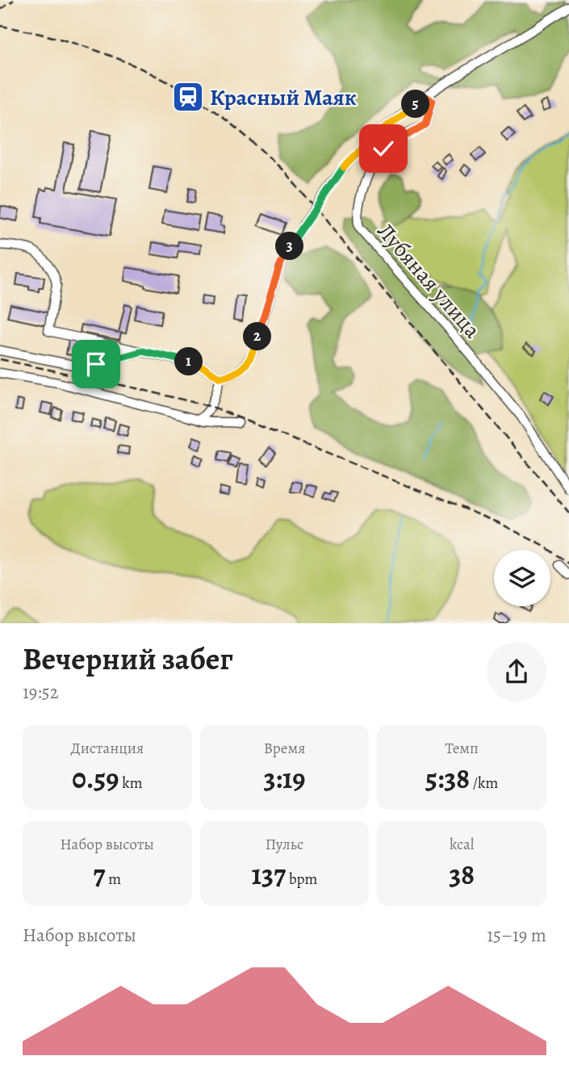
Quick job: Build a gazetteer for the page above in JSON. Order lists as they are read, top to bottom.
{
  "streets": {
    "street": ["Лубяная улица"]
  },
  "places": {
    "station": ["Красный Маяк"]
  },
  "page": {
    "pins": [
      "5",
      "3",
      "2",
      "1"
    ],
    "heading": ["Вечерний забег", "19:52"],
    "stats": [
      ["Дистанция", "0.59 km"],
      ["Время", "3:19"],
      ["Темп", "5:38 /km"],
      ["Набор высоты", "7 m"],
      ["Пульс", "137 bpm"],
      ["kcal", "38"]
    ],
    "chart": ["Набор высоты", "15–19 m"]
  }
}
